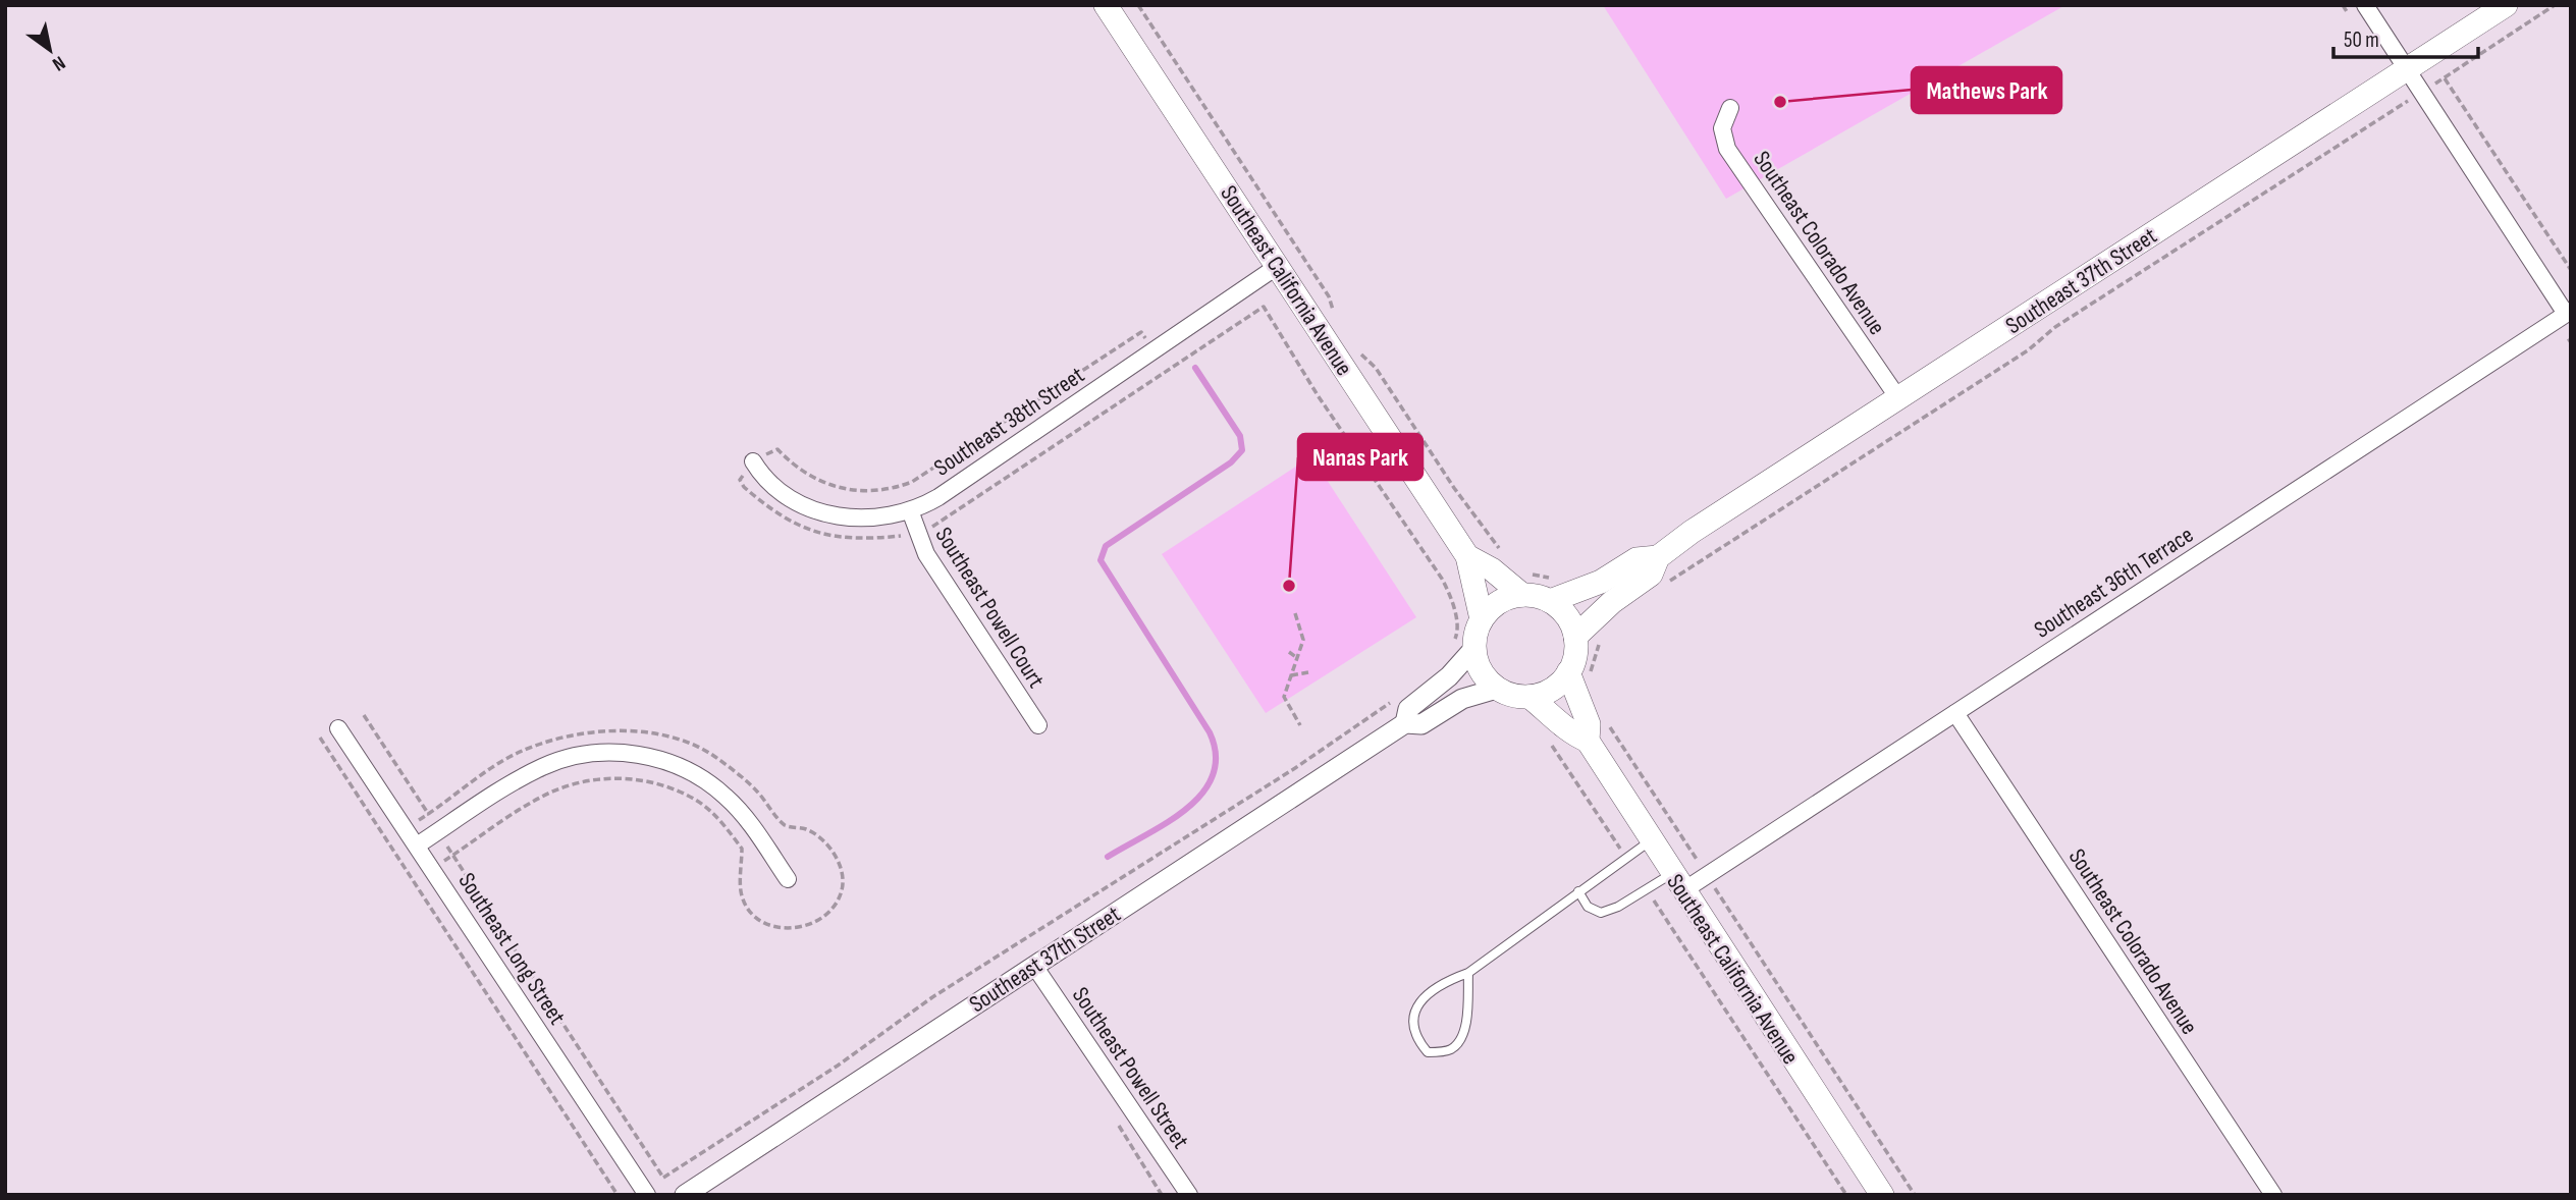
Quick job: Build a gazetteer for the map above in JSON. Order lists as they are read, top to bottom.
{
  "streets": {
    "main road": ["Southeast California Avenue", "Southeast 37th Street"],
    "street": [
      "Southeast Colorado Avenue",
      "Southeast 38th Street",
      "Southeast 36th Terrace",
      "Southeast Powell Court",
      "Southeast Long Street",
      "Southeast Powell Street"
    ]
  },
  "crossings": [
    ["Southeast Colorado Avenue", "Southeast 37th Street"],
    ["Southeast Colorado Avenue", "Southeast 36th Terrace"],
    ["Southeast California Avenue", "Southeast 37th Street"],
    ["Southeast California Avenue", "Southeast 38th Street"],
    ["Southeast California Avenue", "Southeast 36th Terrace"],
    ["Southeast 37th Street", "Southeast Powell Street"],
    ["Southeast 38th Street", "Southeast Powell Court"]
  ],
  "places": ["Mathews Park", "Nanas Park"],
  "scale_bar": "50 m",
  "north": "bottom right"
}
